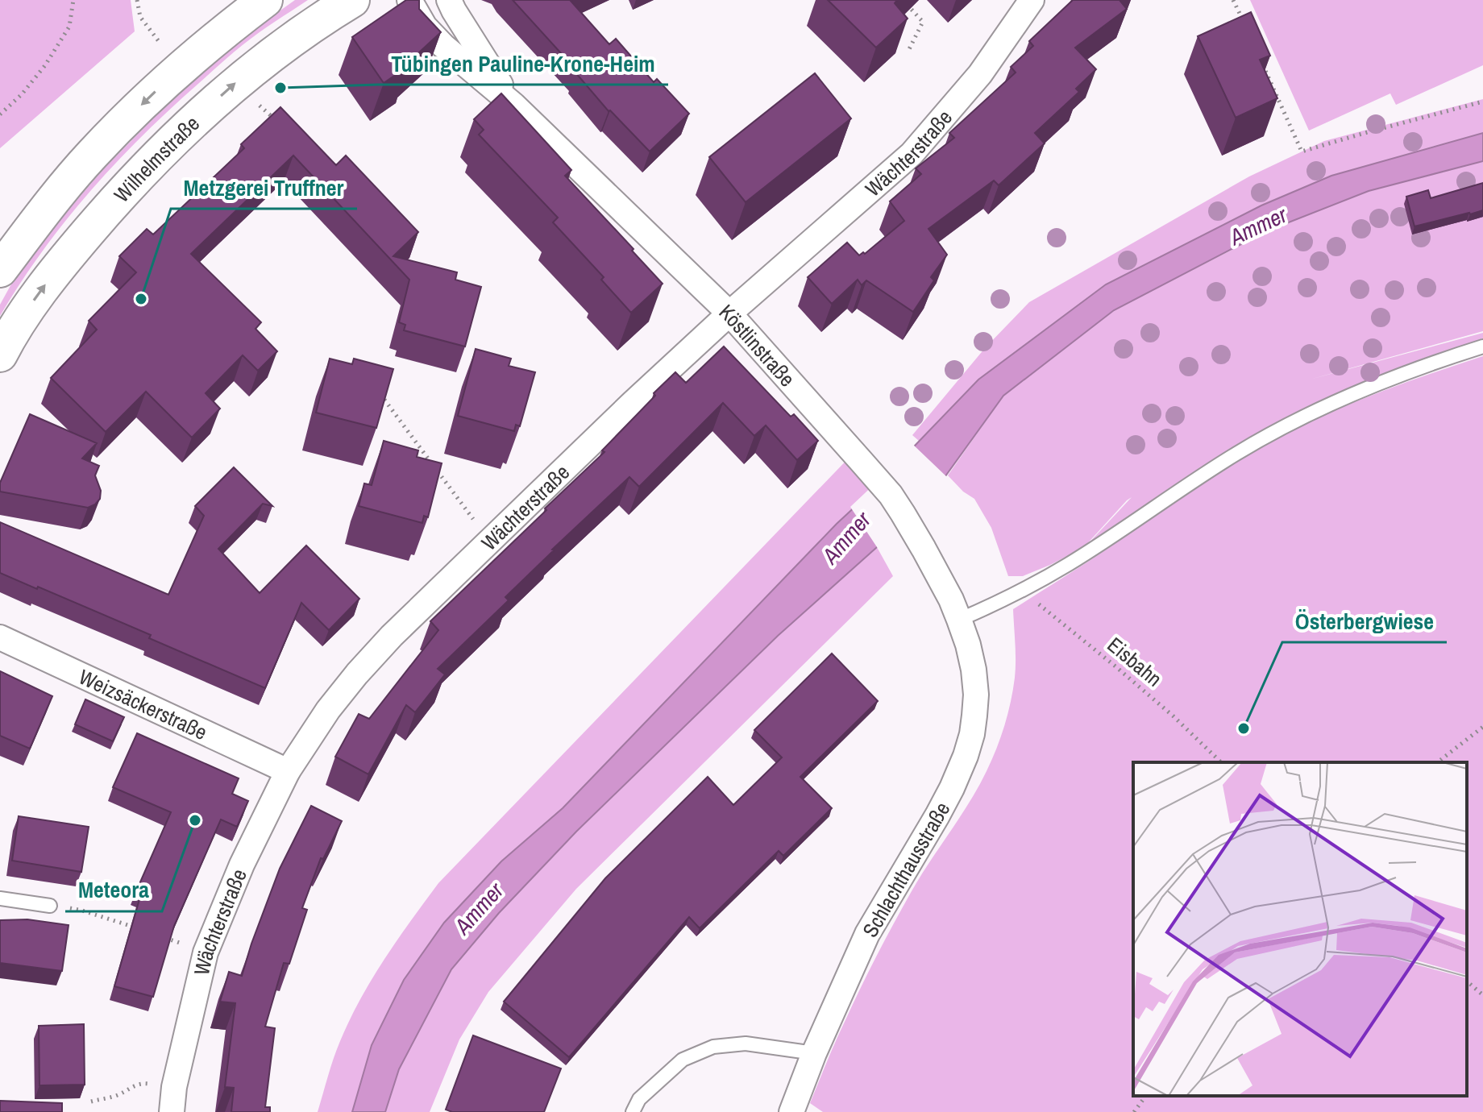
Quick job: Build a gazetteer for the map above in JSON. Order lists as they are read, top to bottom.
{
  "streets": {
    "main road": ["Wilhelmstraße"],
    "street": [
      "Wächterstraße",
      "Köstlinstraße",
      "Weizsäckerstraße",
      "Schlachthausstraße"
    ],
    "path": ["Eisbahn"]
  },
  "crossings": [
    ["Wächterstraße", "Köstlinstraße"],
    ["Wächterstraße", "Weizsäckerstraße"],
    ["Köstlinstraße", "Schlachthausstraße"]
  ],
  "water": ["Ammer"],
  "places": [
    "Tübingen Pauline-Krone-Heim",
    "Metzgerei Truffner",
    "Österbergwiese",
    "Meteora"
  ]
}
